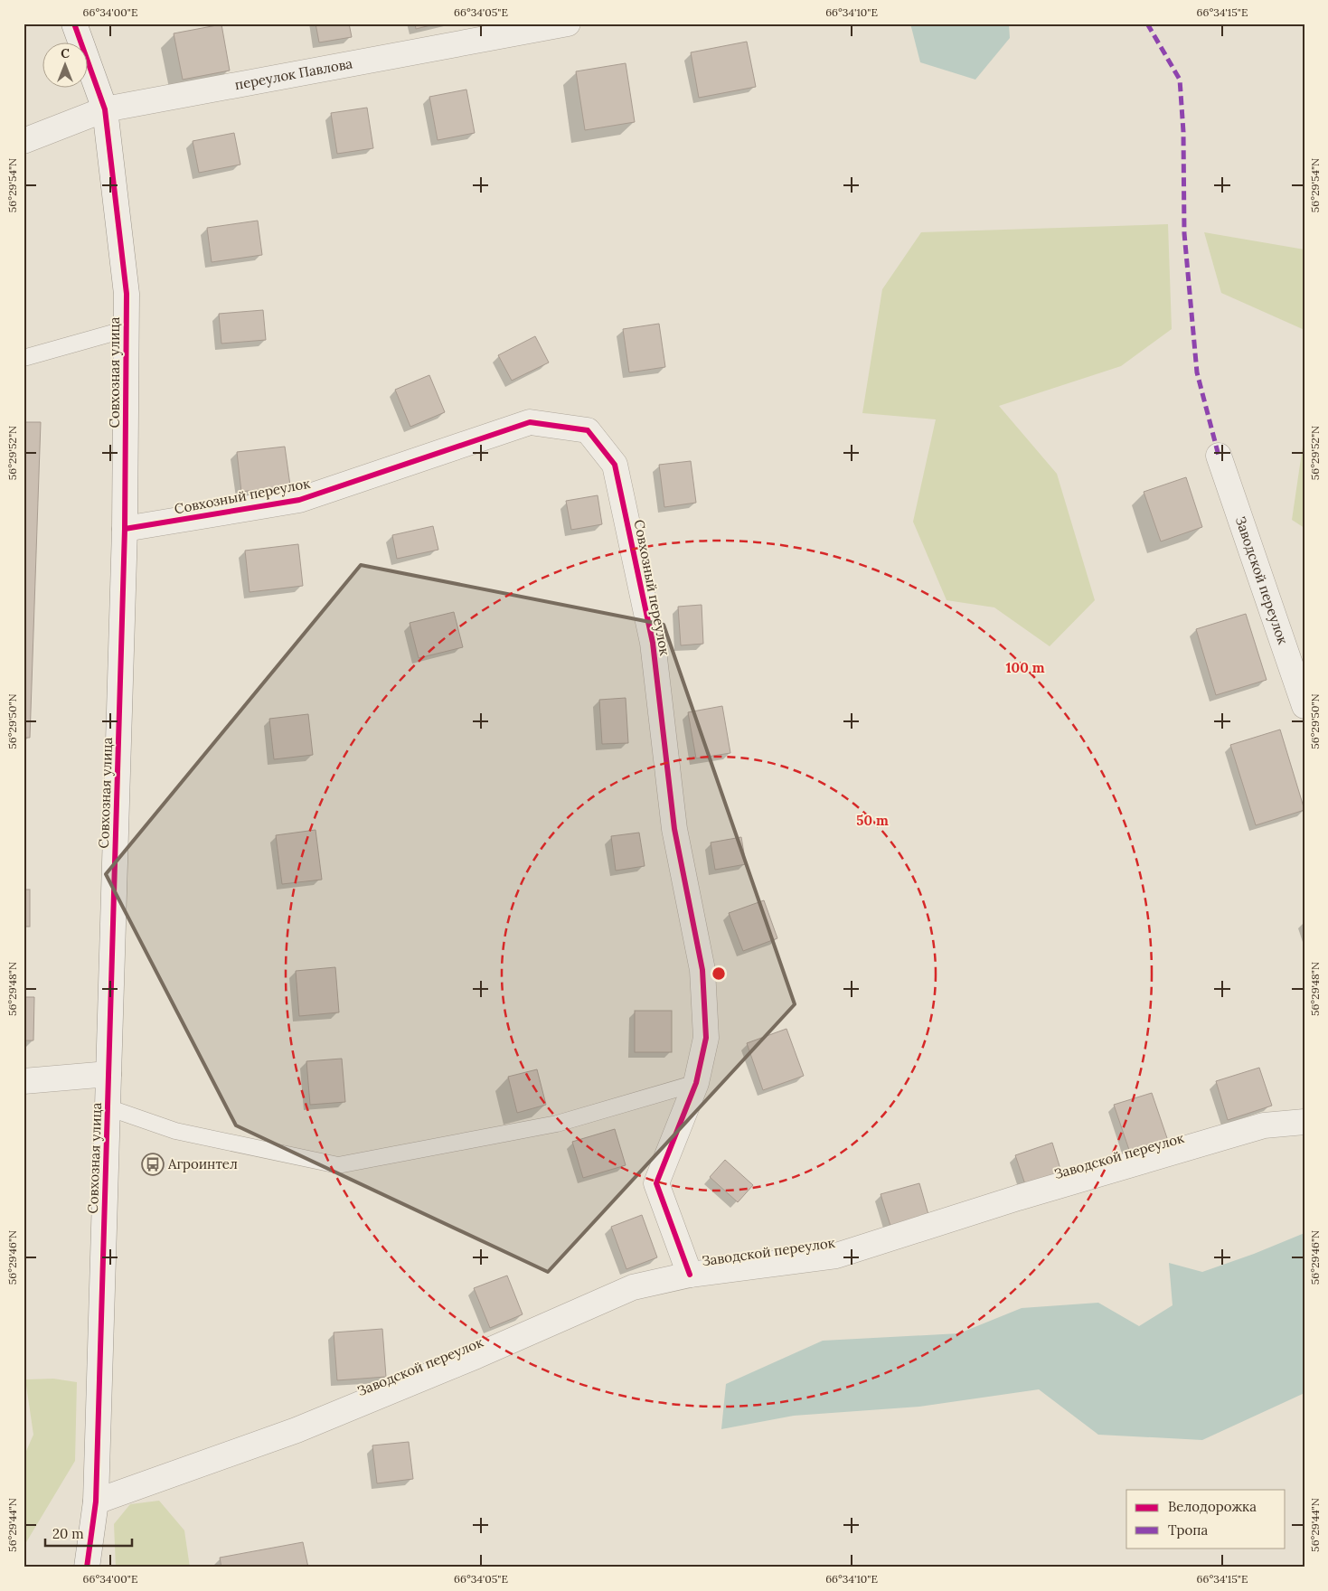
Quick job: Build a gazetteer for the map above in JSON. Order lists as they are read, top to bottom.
{
  "streets": {
    "street": [
      "переулок Павлова",
      "Совхозная улица",
      "Совхозный переулок",
      "Заводской переулок"
    ]
  },
  "crossings": [
    ["переулок Павлова", "Совхозная улица"],
    ["Совхозная улица", "Совхозный переулок"],
    ["Совхозная улица", "Заводской переулок"],
    ["Совхозный переулок", "Заводской переулок"]
  ],
  "places": {
    "bus stop": ["Агроинтел"]
  },
  "legend": ["Велодорожка", "Тропа"],
  "scale_bar": "20 m",
  "north": "top",
  "coordinates": [
    "66°34'00\"E",
    "66°34'05\"E",
    "66°34'10\"E",
    "66°34'15\"E",
    "56°29'54\"N",
    "56°29'52\"N",
    "56°29'50\"N",
    "56°29'48\"N",
    "56°29'46\"N",
    "56°29'44\"N"
  ],
  "rings": ["100 m", "50 m"]
}
